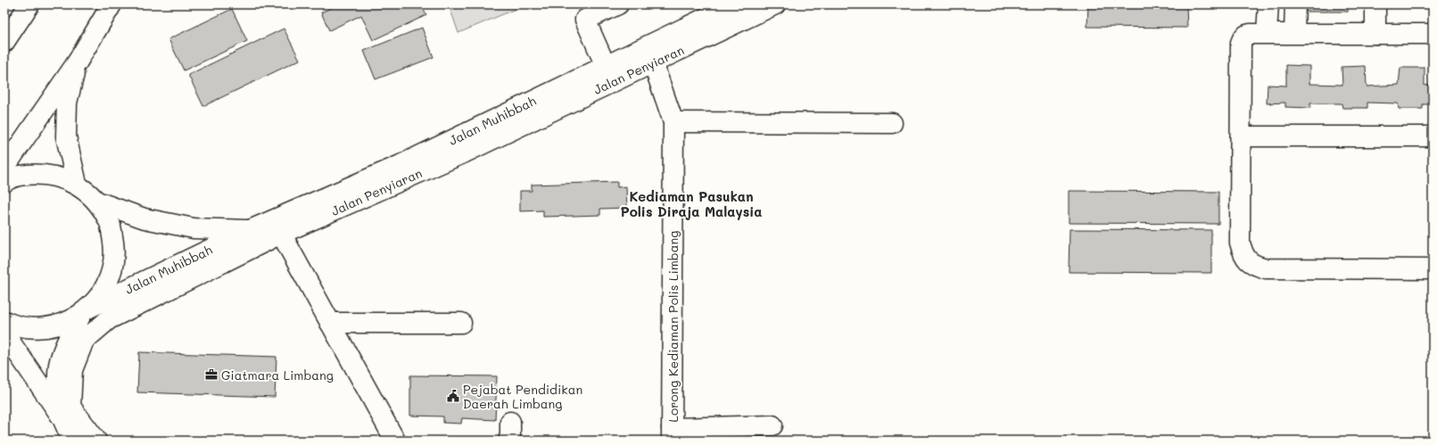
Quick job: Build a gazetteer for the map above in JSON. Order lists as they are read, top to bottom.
{
  "streets": {
    "street": ["Jalan Penyiaran", "Jalan Muhibbah", "Lorong Kediaman Polis Limbang"]
  },
  "crossings": [
    ["Jalan Penyiaran", "Jalan Muhibbah"],
    ["Jalan Penyiaran", "Lorong Kediaman Polis Limbang"],
    ["Jalan Muhibbah", "Lorong Kediaman Polis Limbang"]
  ],
  "districts": ["Kediaman Pasukan Polis Diraja Malaysia"],
  "places": {
    "office": ["Giatmara Limbang"],
    "public building": ["Pejabat Pendidikan Daerah Limbang"]
  }
}
